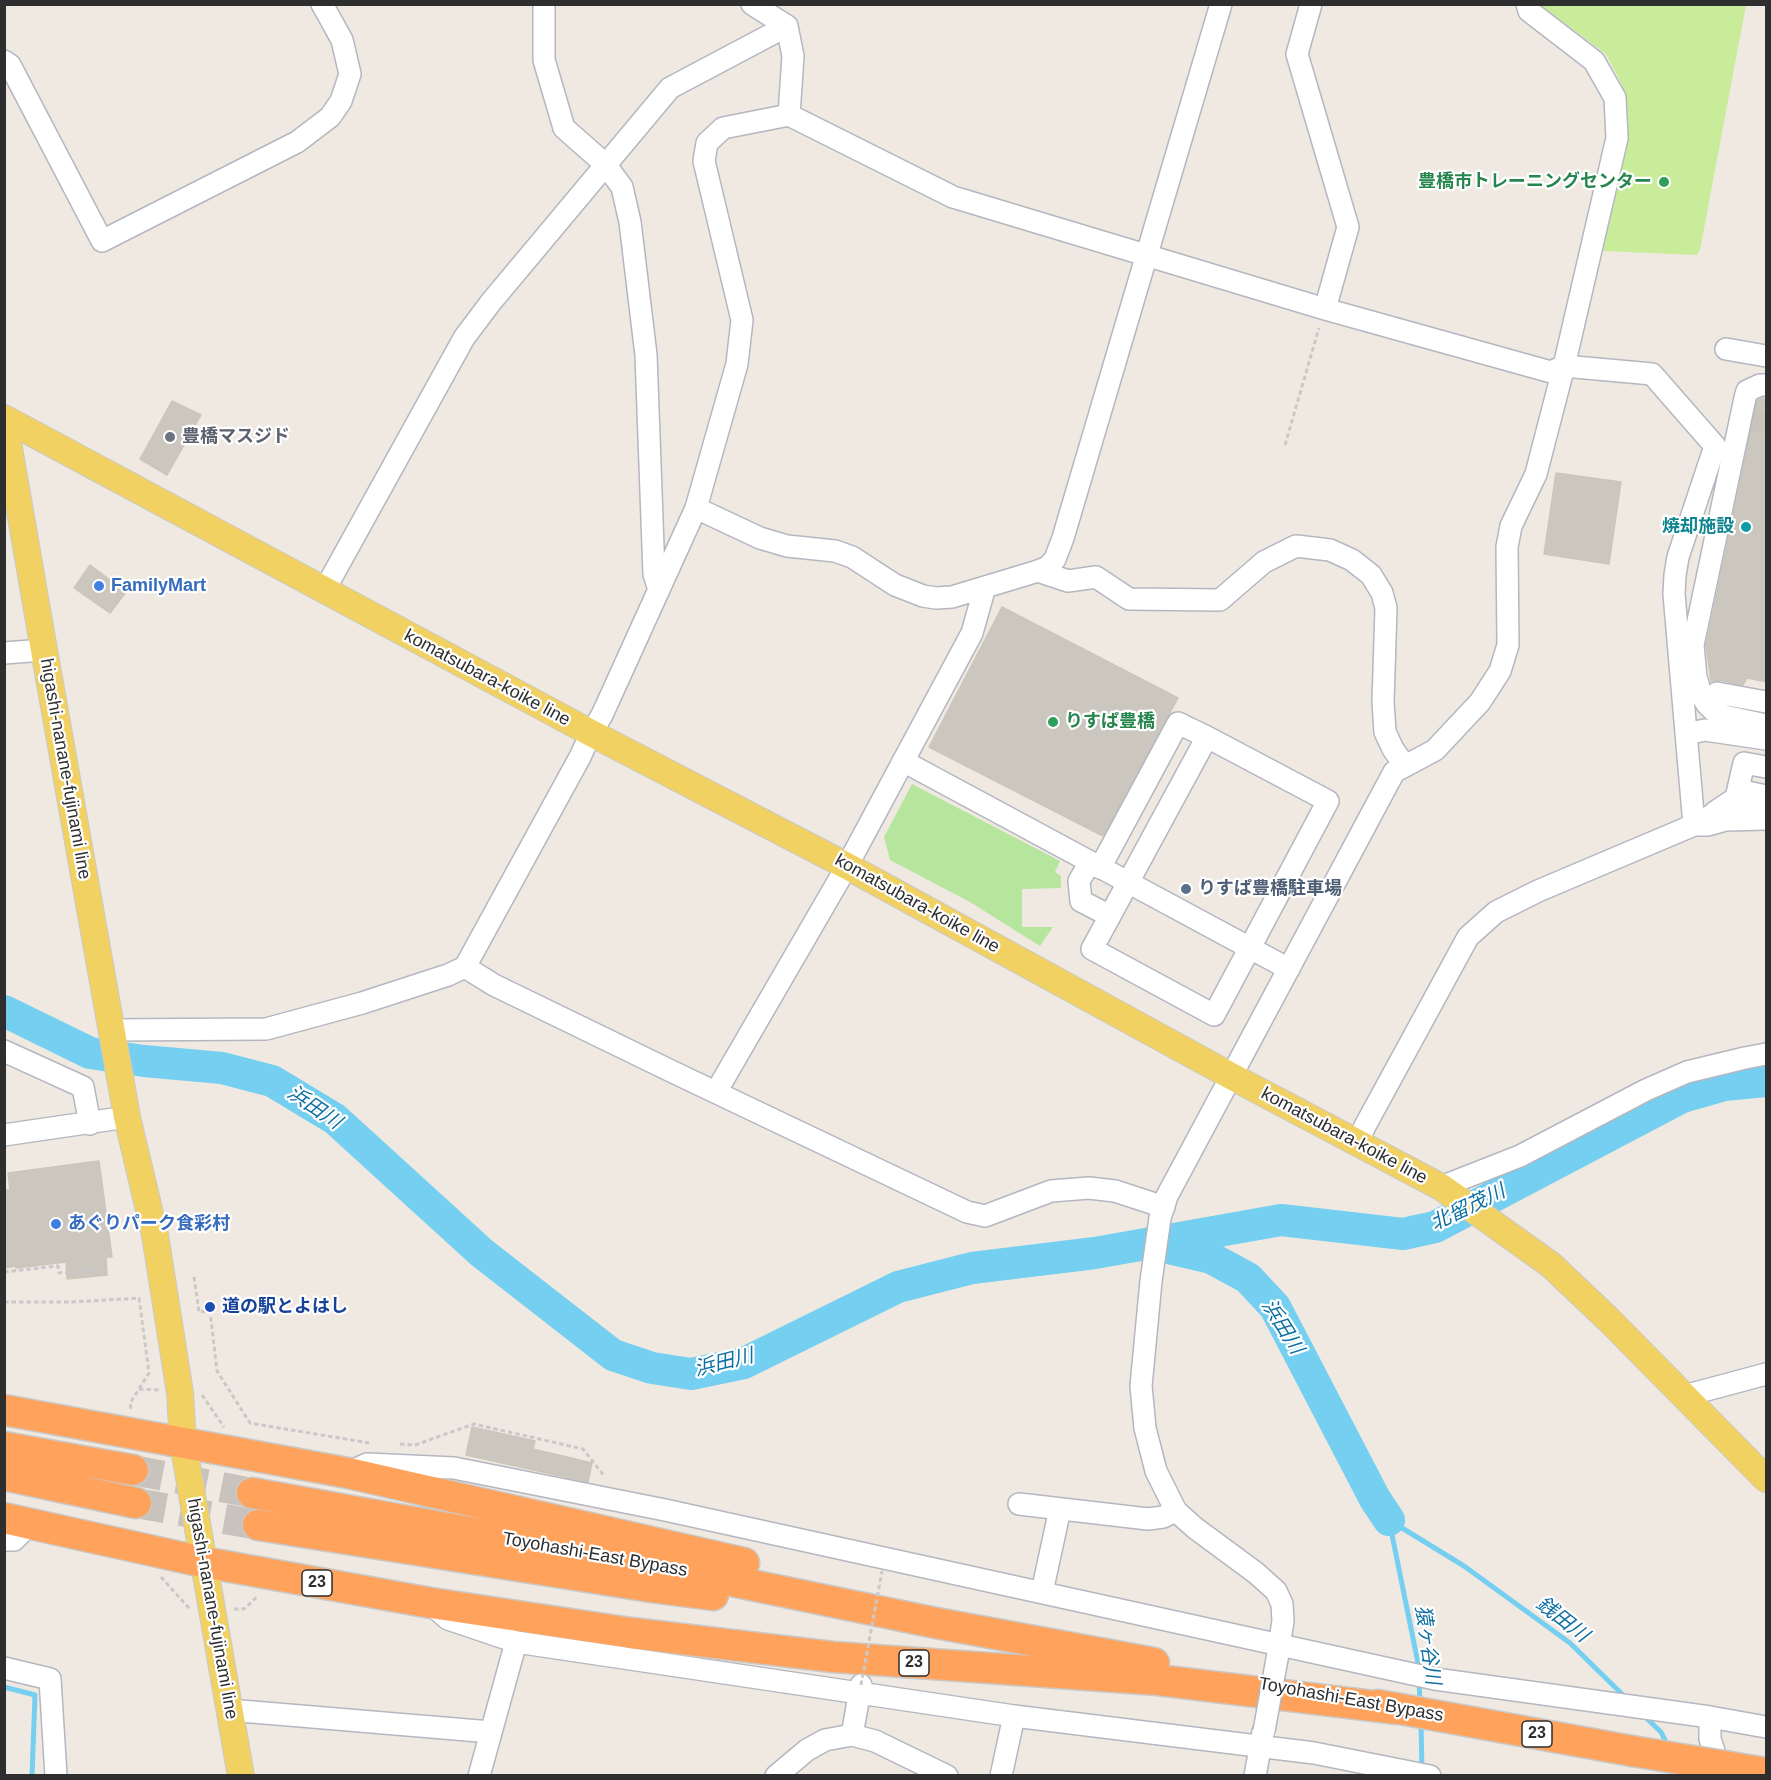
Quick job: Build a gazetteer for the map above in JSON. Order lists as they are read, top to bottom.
{
  "streets": {
    "highway": ["Toyohashi-East Bypass", "23"],
    "main road": ["komatsubara-koike line", "higashi-nanane-fujinami line"]
  },
  "crossings": [
    ["komatsubara-koike line", "higashi-nanane-fujinami line"],
    ["higashi-nanane-fujinami line", "23"],
    ["Toyohashi-East Bypass", "23"]
  ],
  "water": [
    "浜田川",
    "北留茂川",
    "銭田川",
    "猿ヶ谷川"
  ],
  "places": [
    "豊橋市トレーニングセンター",
    "豊橋マスジド",
    "焼却施設",
    "FamilyMart",
    "りすぱ豊橋",
    "りすぱ豊橋駐車場",
    "あぐりパーク食彩村",
    "道の駅とよはし"
  ]
}
